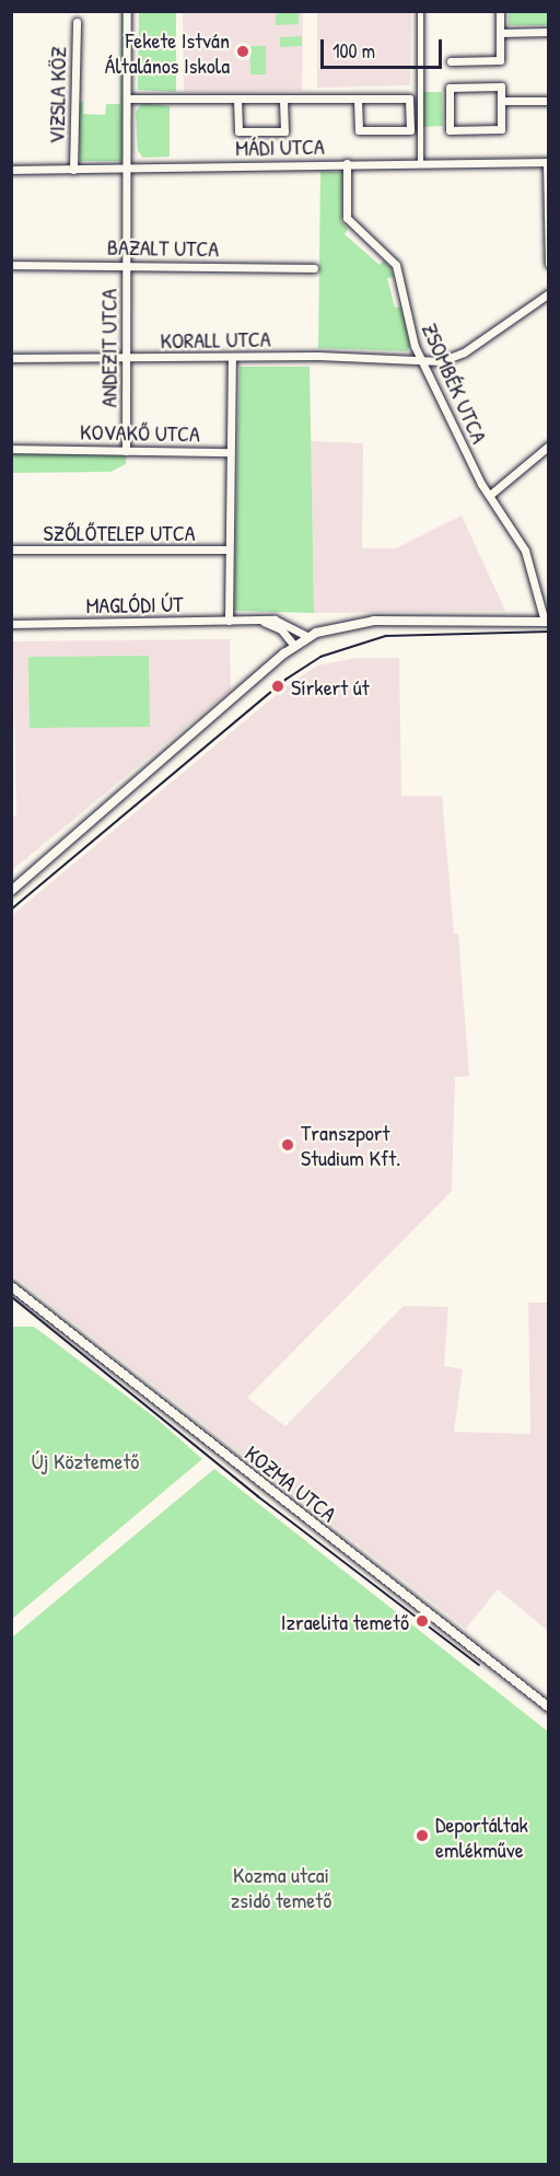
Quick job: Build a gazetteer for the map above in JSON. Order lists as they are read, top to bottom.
{
  "streets": {
    "street": [
      "VIZSLA KÖZ",
      "MÁDI UTCA",
      "BAZALT UTCA",
      "KORALL UTCA",
      "ANDEZIT UTCA",
      "ZSOMBÉK UTCA",
      "KOVAKŐ UTCA",
      "SZŐLŐTELEP UTCA",
      "MAGLÓDI ÚT",
      "KOZMA UTCA"
    ]
  },
  "crossings": [
    ["VIZSLA KÖZ", "MÁDI UTCA"],
    ["MÁDI UTCA", "ANDEZIT UTCA"],
    ["MÁDI UTCA", "ZSOMBÉK UTCA"],
    ["BAZALT UTCA", "ANDEZIT UTCA"],
    ["KORALL UTCA", "ANDEZIT UTCA"],
    ["KORALL UTCA", "ZSOMBÉK UTCA"],
    ["ANDEZIT UTCA", "KOVAKŐ UTCA"]
  ],
  "parks": ["Új Köztemető", "Kozma utcai zsidó temető"],
  "places": [
    "Fekete István Általános Iskola",
    "Sírkert út",
    "Transzport Studium Kft.",
    "Izraelita temető",
    "Deportáltak emlékműve"
  ],
  "scale_bar": "100 m"
}
